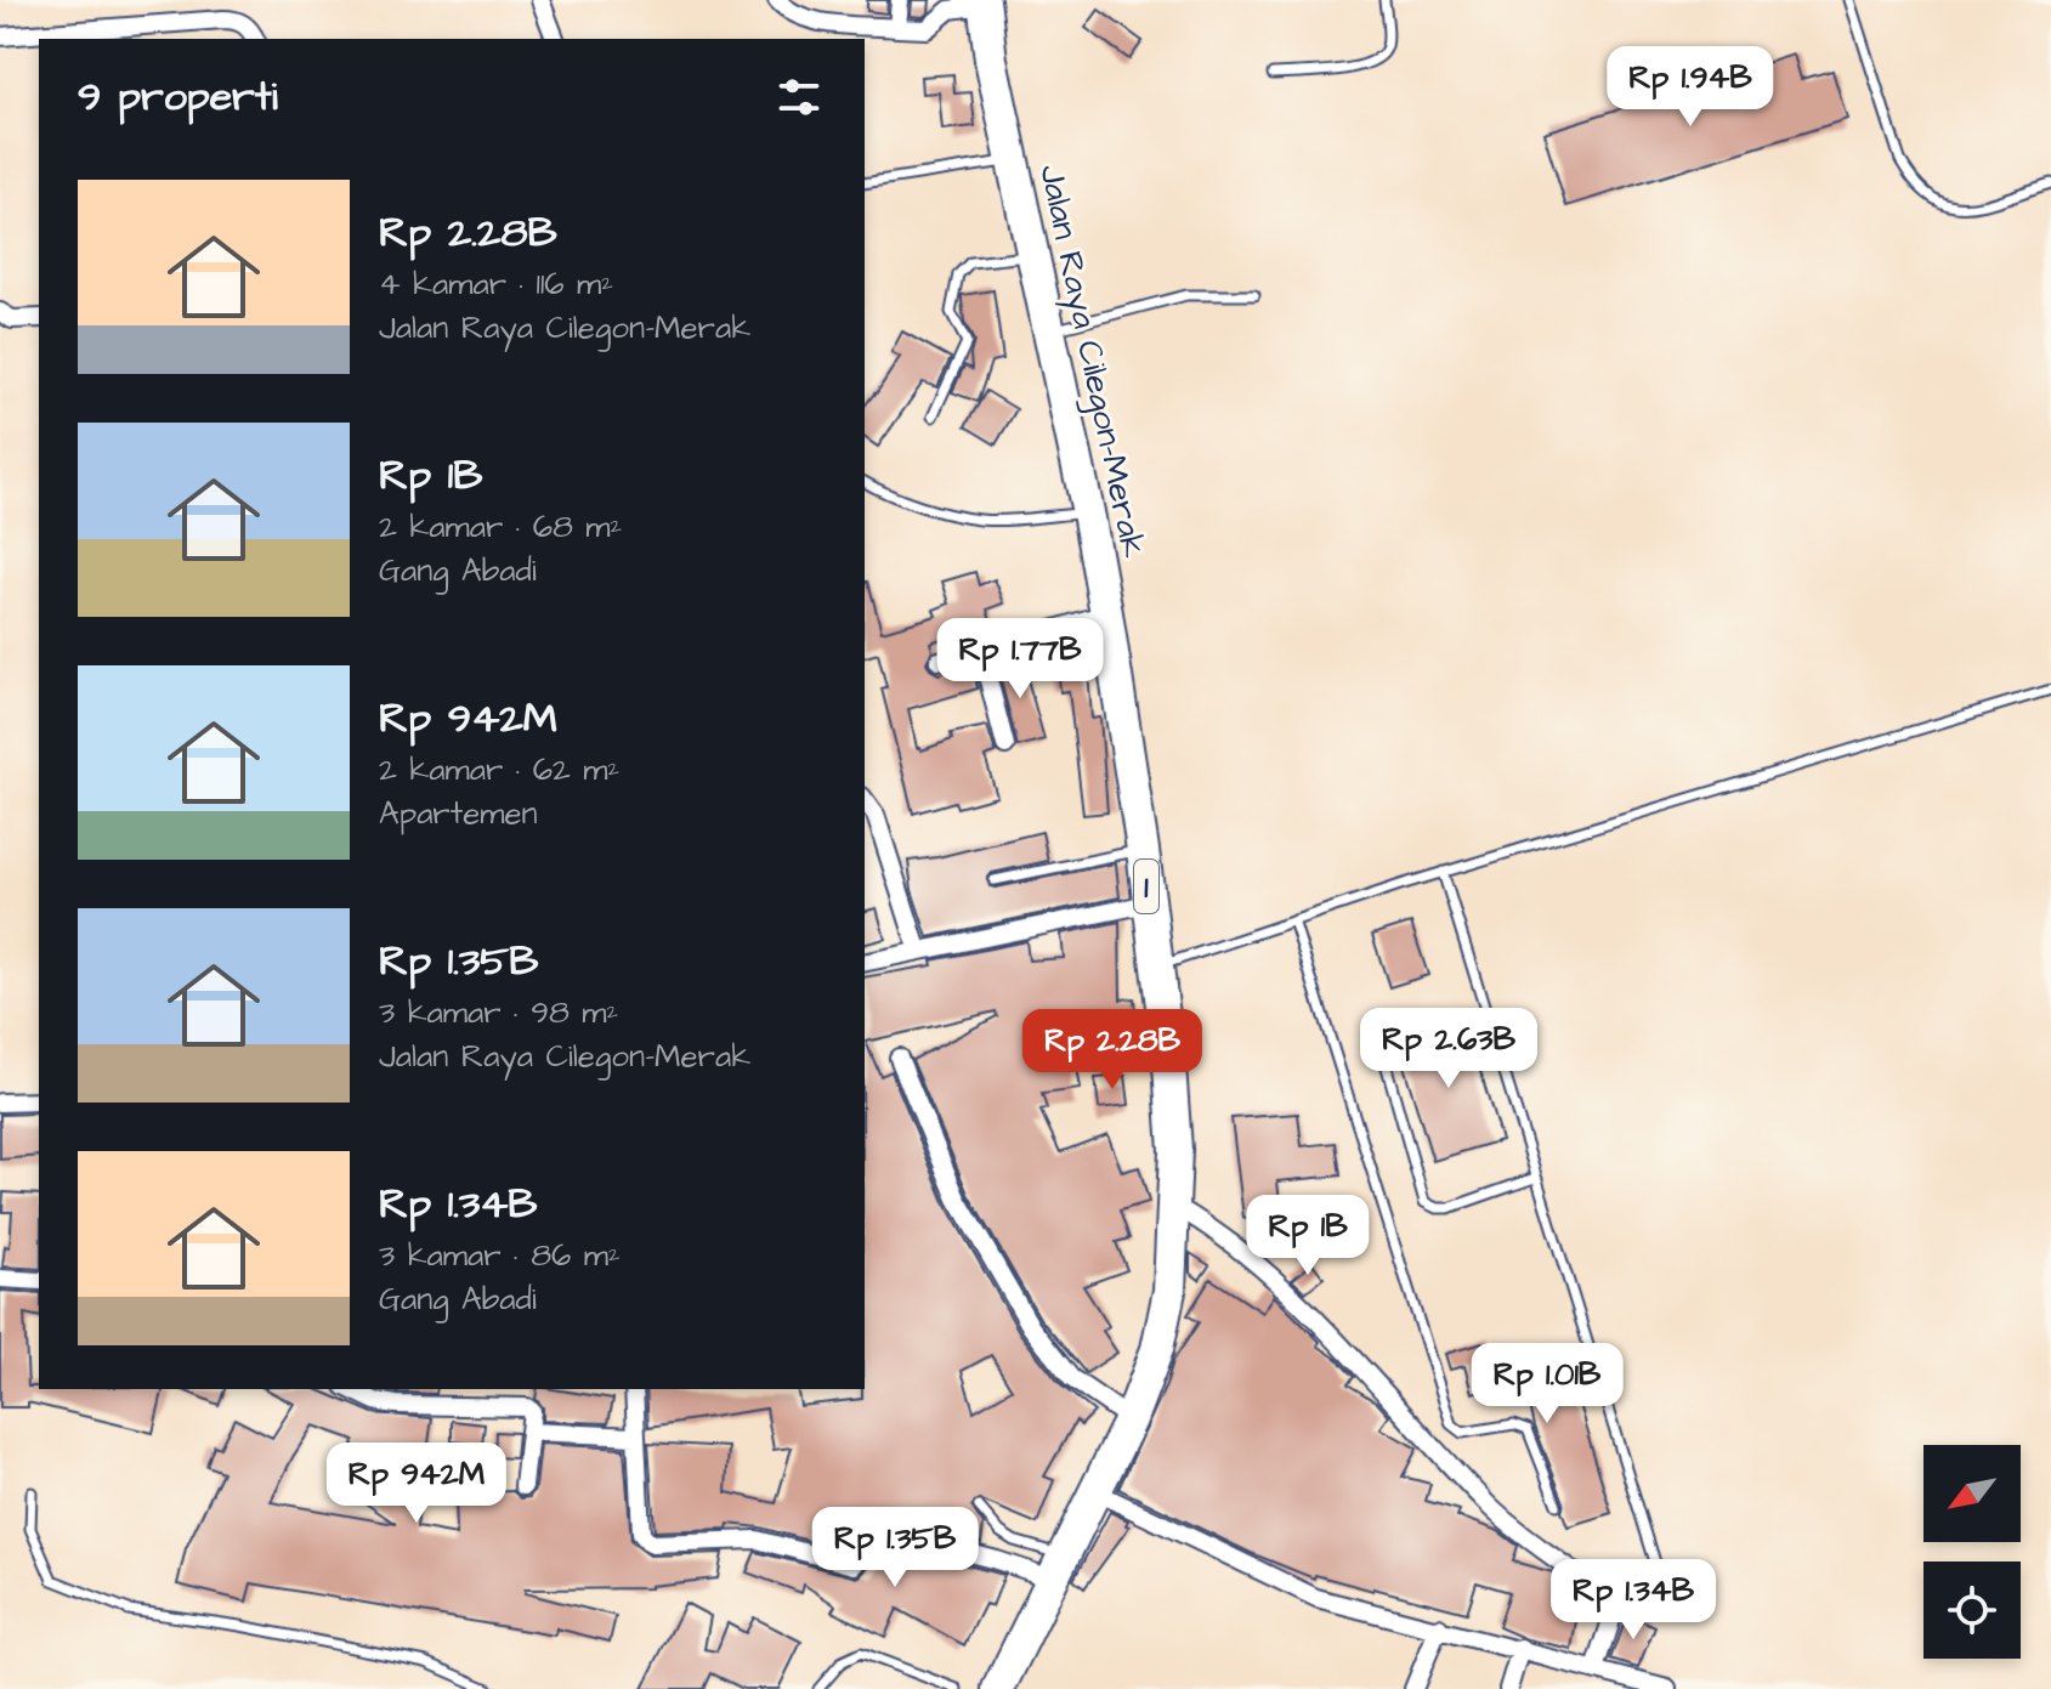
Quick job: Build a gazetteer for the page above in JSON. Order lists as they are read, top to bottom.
{
  "streets": {
    "highway": ["Jalan Raya Cilegon-Merak", "1"]
  },
  "north": "bottom left",
  "page": {
    "heading": "9 properti",
    "price": [
      "Rp 1.94B",
      "Rp 1.77B",
      "Rp 2.63B",
      "Rp 2.28B",
      "Rp 1B",
      "Rp 1.01B",
      "Rp 942M",
      "Rp 1.35B",
      "Rp 1.34B"
    ],
    "list": [
      {
        "name": "Rp 2.28B",
        "note": "4 kamar · 116 m² · Jalan Raya Cilegon-Merak"
      },
      {
        "name": "Rp 1B",
        "note": "2 kamar · 68 m² · Gang Abadi"
      },
      {
        "name": "Rp 942M",
        "note": "2 kamar · 62 m² · Apartemen"
      },
      {
        "name": "Rp 1.35B",
        "note": "3 kamar · 98 m² · Jalan Raya Cilegon-Merak"
      },
      {
        "name": "Rp 1.34B",
        "note": "3 kamar · 86 m² · Gang Abadi"
      }
    ]
  }
}
